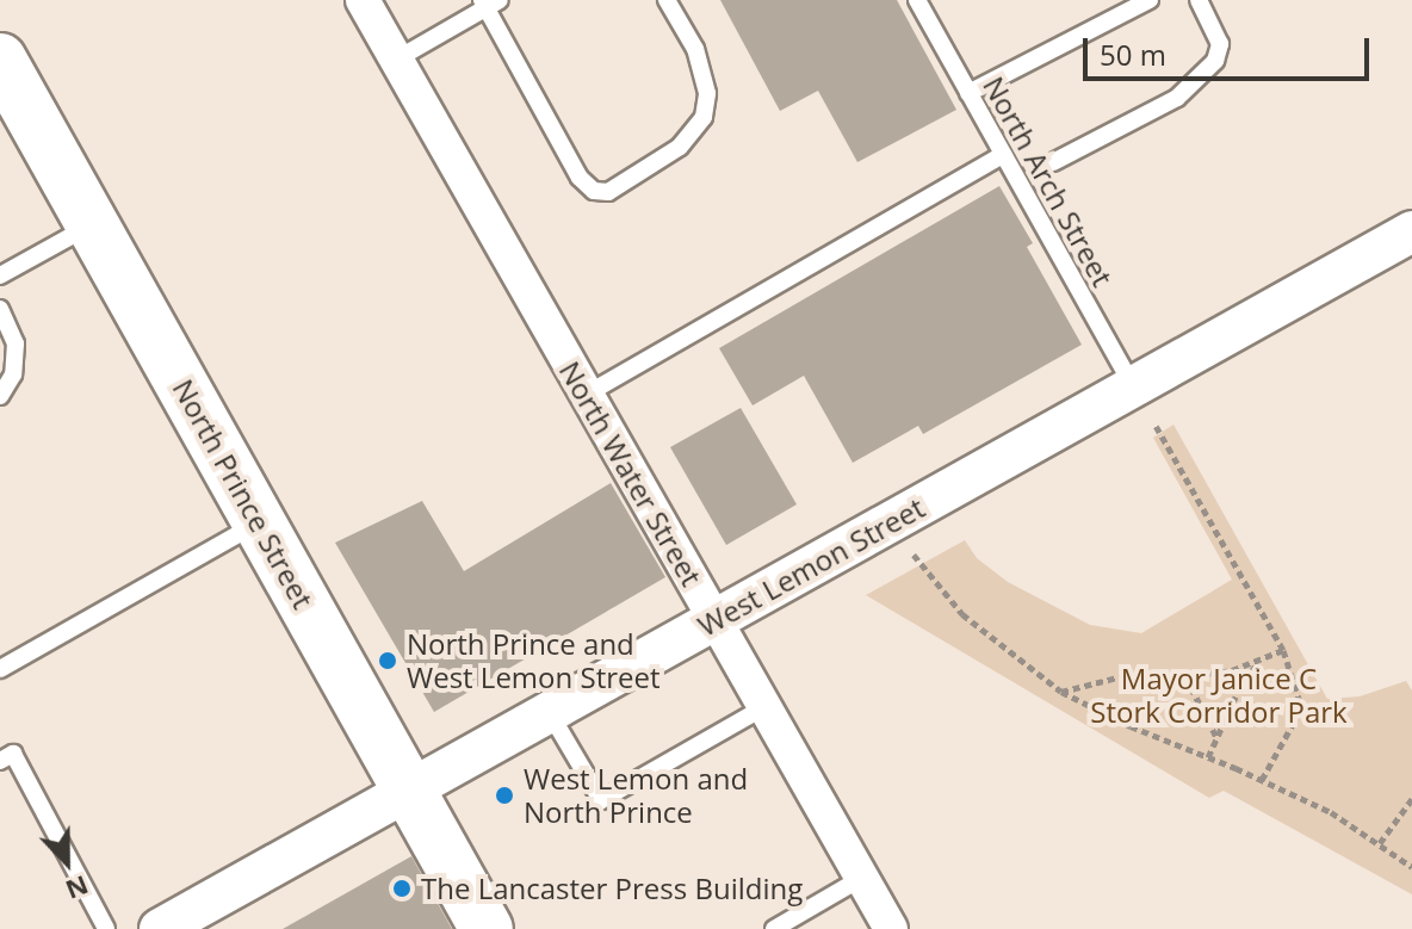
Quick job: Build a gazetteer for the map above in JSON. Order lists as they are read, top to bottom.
{
  "streets": {
    "highway": ["North Prince Street"],
    "street": ["North Water Street", "West Lemon Street"],
    "lane": ["North Arch Street"]
  },
  "crossings": [
    ["North Arch Street", "West Lemon Street"],
    ["North Water Street", "West Lemon Street"],
    ["North Prince Street", "West Lemon Street"]
  ],
  "parks": ["Mayor Janice C Stork Corridor Park"],
  "places": ["North Prince and West Lemon Street", "West Lemon and North Prince", "The Lancaster Press Building"],
  "scale_bar": "50 m",
  "north": "bottom"
}
